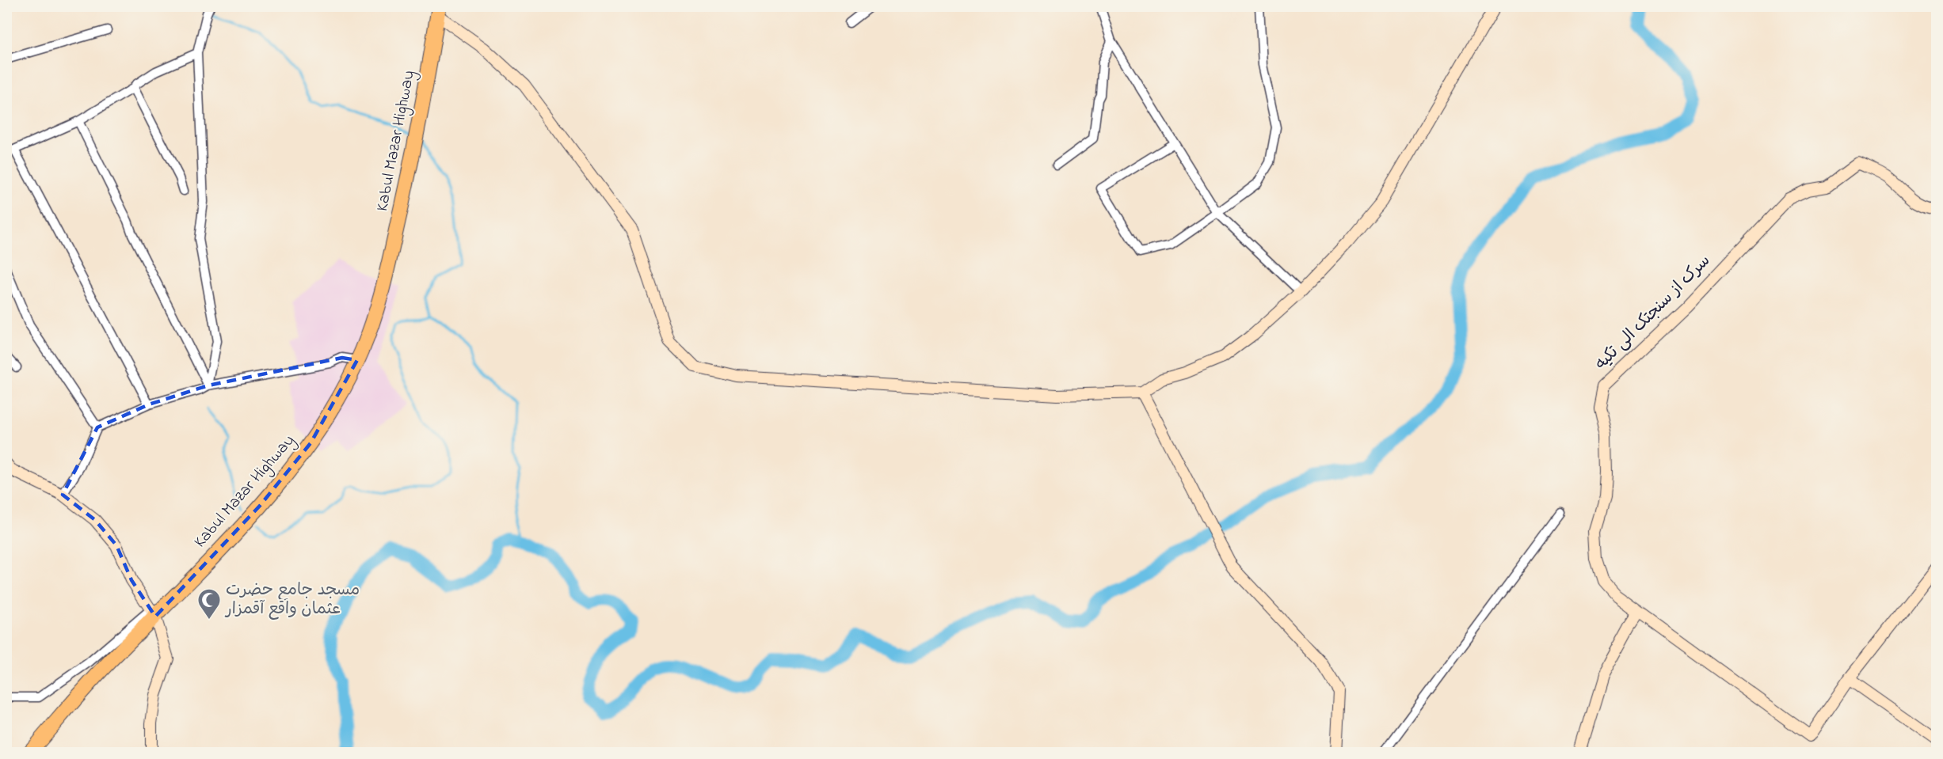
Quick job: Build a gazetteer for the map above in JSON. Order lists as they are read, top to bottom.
{
  "streets": {
    "highway": ["Kabul Mazar Highway"],
    "main road": ["سرک از سنجتک الی تکیه"]
  },
  "places": {
    "mosque": ["مسجد جامع حضرت عثمان واقع آقمزار"]
  }
}
